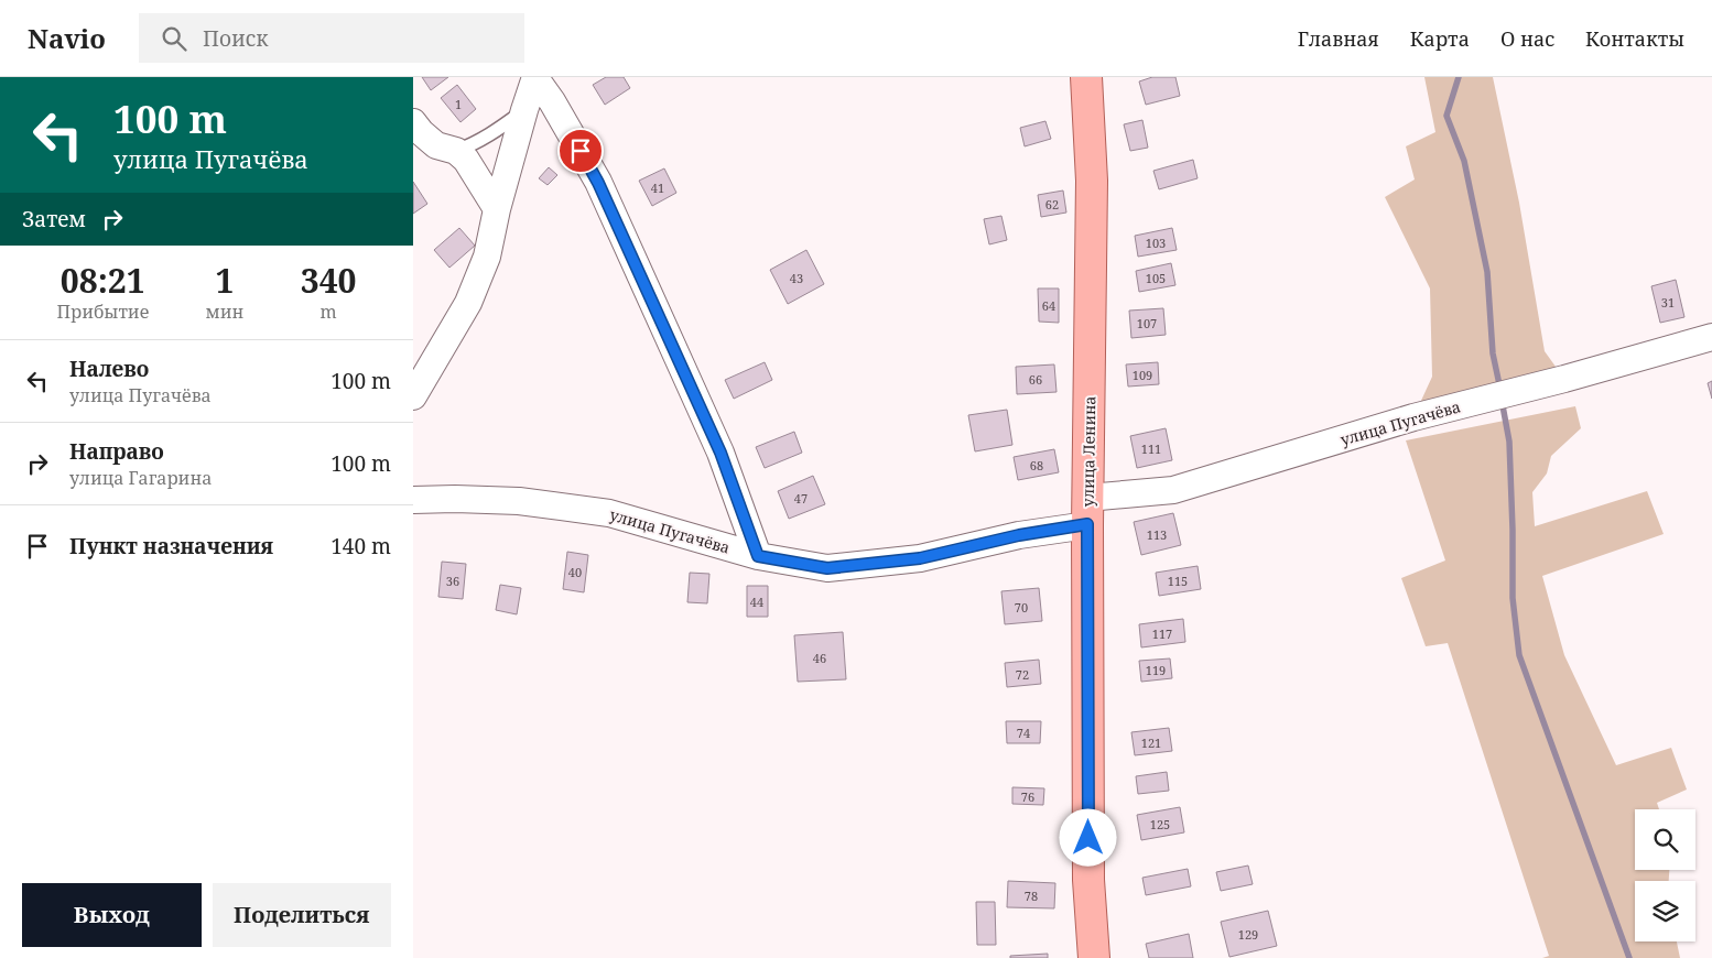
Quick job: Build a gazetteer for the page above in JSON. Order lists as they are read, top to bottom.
{
  "streets": {
    "main road": ["улица Ленина"],
    "street": ["улица Пугачёва"]
  },
  "crossings": [
    ["улица Пугачёва", "улица Ленина"]
  ],
  "house_numbers": [
    "1",
    "41",
    "62",
    "103",
    "43",
    "105",
    "31",
    "64",
    "107",
    "109",
    "66",
    "111",
    "68",
    "47",
    "113",
    "40",
    "36",
    "115",
    "44",
    "70",
    "117",
    "46",
    "119",
    "72",
    "74",
    "121",
    "76",
    "125",
    "78",
    "129"
  ],
  "page": {
    "header": "Navio",
    "search": "Поиск",
    "nav": [
      "Главная",
      "Карта",
      "О нас",
      "Контакты"
    ],
    "turn": ["100 m", "улица Пугачёва"],
    "then": "Затем",
    "eta": [
      "08:21",
      "Прибытие",
      "1",
      "мин",
      "340",
      "m"
    ],
    "list": [
      {
        "name": "Налево",
        "note": "улица Пугачёва",
        "value": "100 m"
      },
      {
        "name": "Направо",
        "note": "улица Гагарина",
        "value": "100 m"
      },
      {
        "name": "Пункт назначения",
        "value": "140 m"
      }
    ],
    "buttons": ["Выход", "Поделиться"]
  }
}
